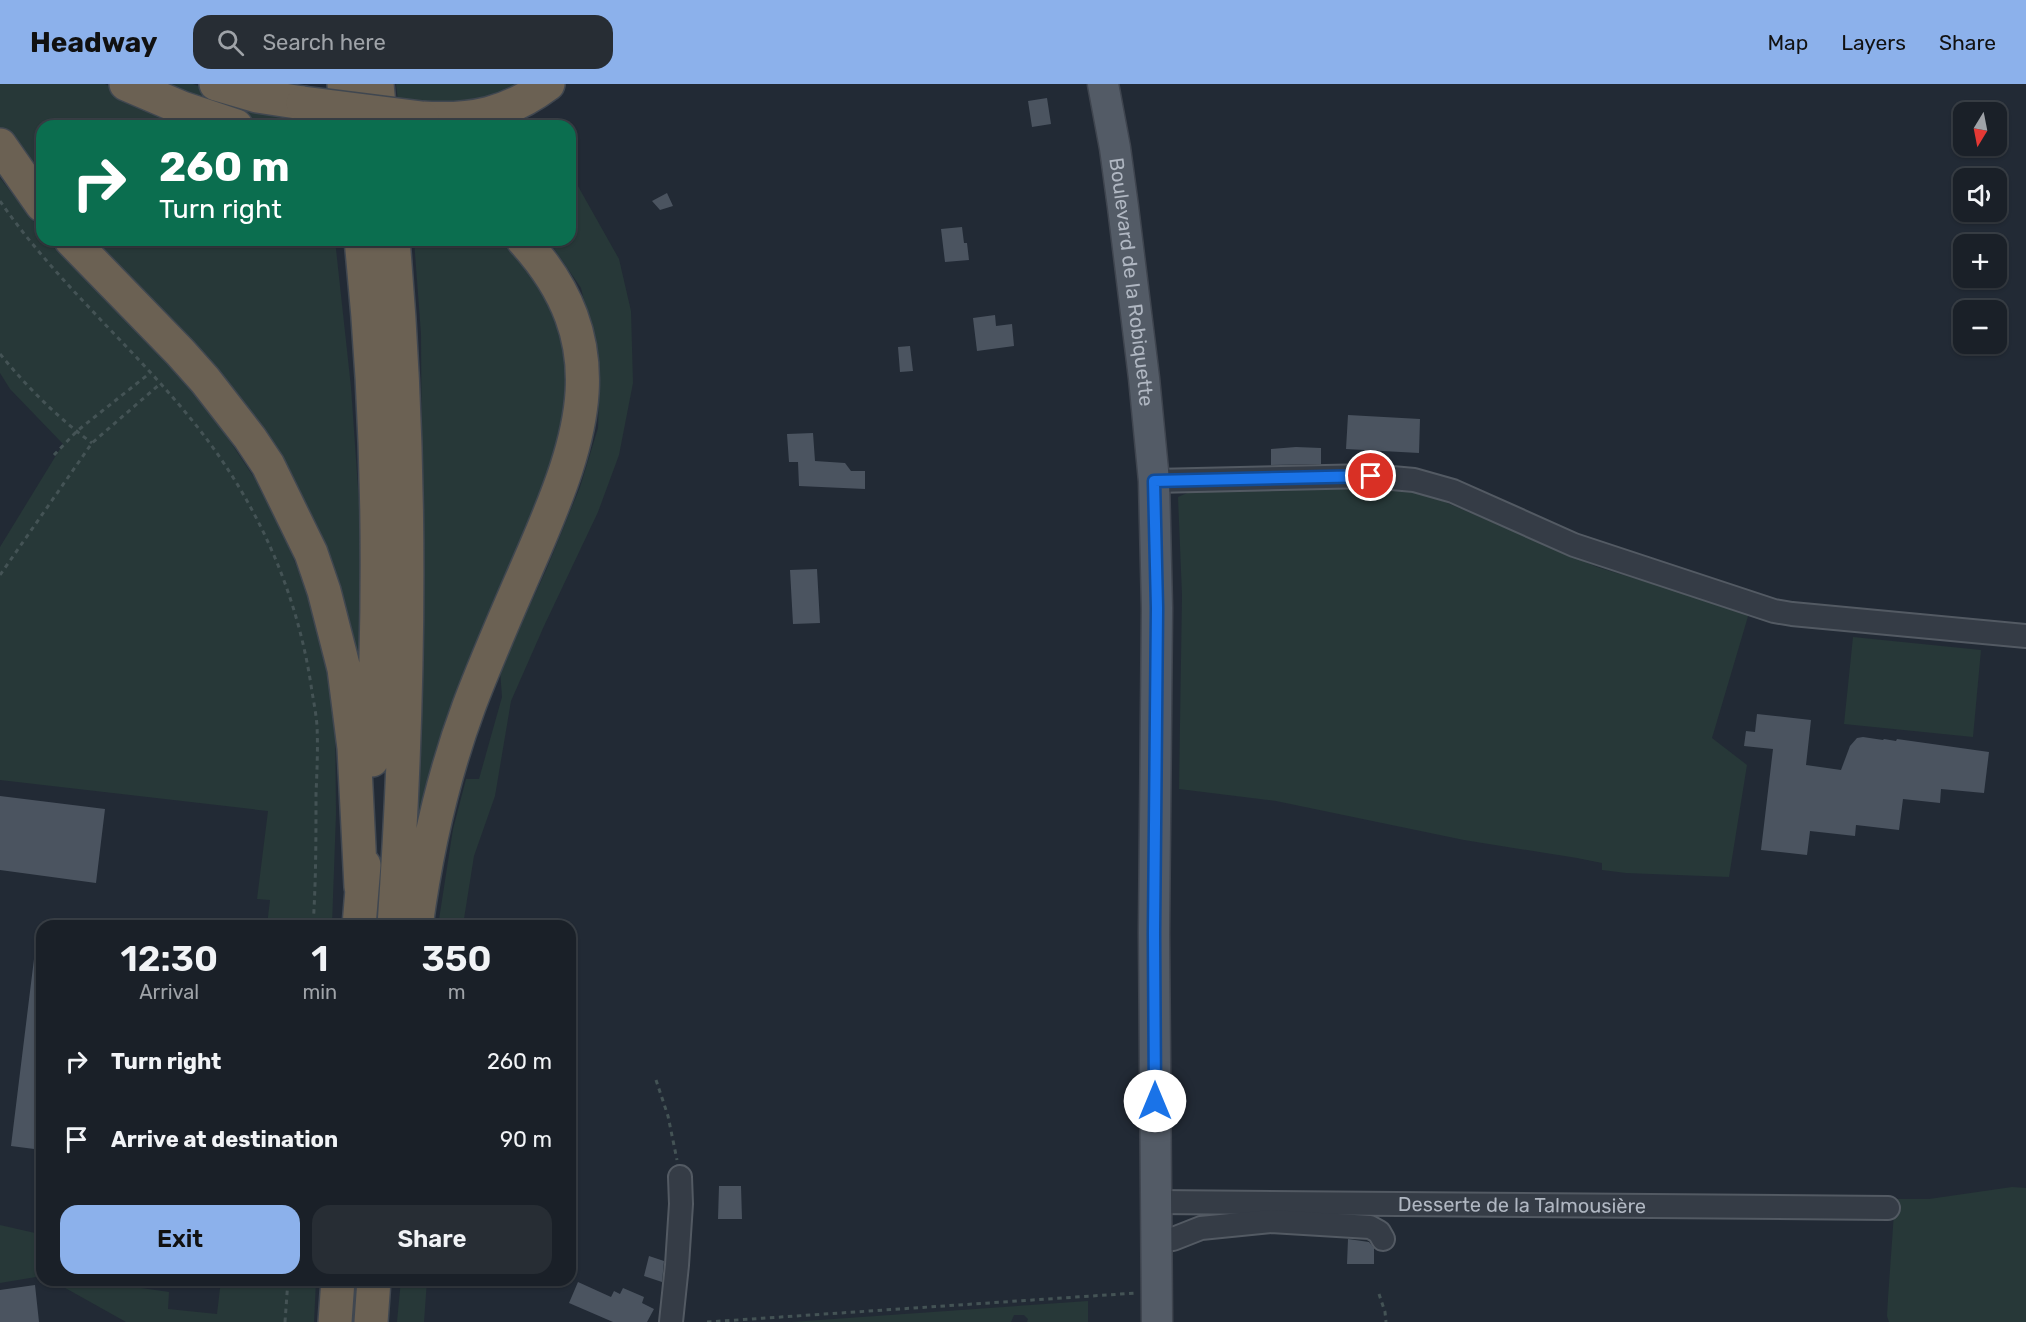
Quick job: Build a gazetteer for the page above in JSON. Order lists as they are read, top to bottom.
{
  "streets": {
    "main road": ["Boulevard de la Robiquette"],
    "street": ["Desserte de la Talmousière"]
  },
  "crossings": [
    ["Boulevard de la Robiquette", "Desserte de la Talmousière"]
  ],
  "north": "bottom",
  "page": {
    "header": "Headway",
    "search": "Search here",
    "nav": ["Map", "Layers", "Share"],
    "map_buttons": ["+", "−"],
    "turn": ["260 m", "Turn right"],
    "eta": [
      "12:30",
      "Arrival",
      "1",
      "min",
      "350",
      "m"
    ],
    "list": [
      {
        "name": "Turn right",
        "value": "260 m"
      },
      {
        "name": "Arrive at destination",
        "value": "90 m"
      }
    ],
    "buttons": ["Exit", "Share"]
  }
}
